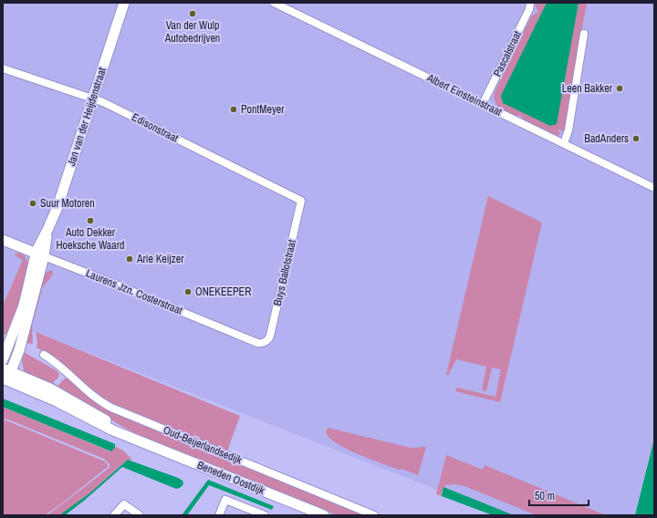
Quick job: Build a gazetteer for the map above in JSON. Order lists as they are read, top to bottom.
{
  "streets": {
    "street": [
      "Pascalstraat",
      "Albert Einsteinstraat",
      "Jan van der Heijdenstraat",
      "Edisonstraat",
      "Buys Ballotstraat",
      "Laurens Jzn. Costerstraat",
      "Oud-Beijerlandsedijk",
      "Beneden Oostdijk"
    ]
  },
  "crossings": [
    ["Pascalstraat", "Albert Einsteinstraat"],
    ["Jan van der Heijdenstraat", "Edisonstraat"],
    ["Jan van der Heijdenstraat", "Laurens Jzn. Costerstraat"],
    ["Jan van der Heijdenstraat", "Beneden Oostdijk"],
    ["Edisonstraat", "Buys Ballotstraat"],
    ["Buys Ballotstraat", "Laurens Jzn. Costerstraat"]
  ],
  "places": [
    "Van der Wulp Autobedrijven",
    "Leen Bakker",
    "PontMeyer",
    "BadAnders",
    "Suur Motoren",
    "Auto Dekker Hoeksche Waard",
    "Arie Keijzer",
    "ONEKEEPER"
  ],
  "scale_bar": "50 m"
}
